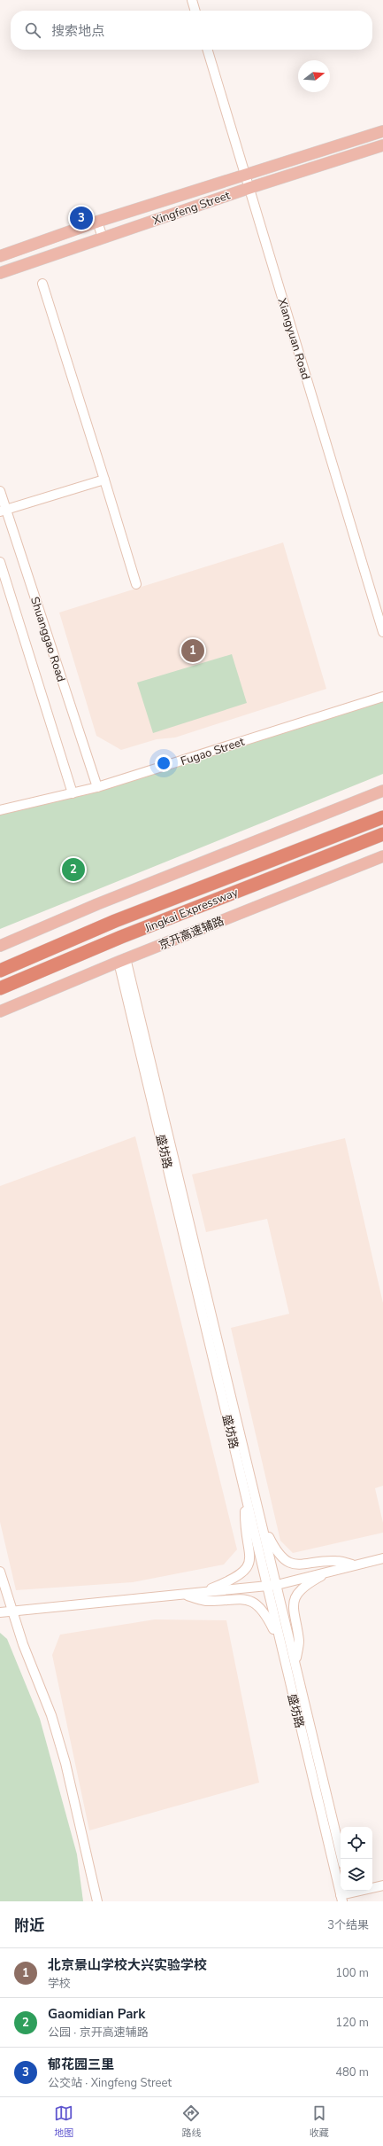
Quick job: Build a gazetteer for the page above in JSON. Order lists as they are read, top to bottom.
{
  "streets": {
    "highway": ["Jingkai Expressway"],
    "main road": ["Xingfeng Street", "京开高速辅路"],
    "street": [
      "Xiangyuan Road",
      "Shuanggao Road",
      "Fugao Street",
      "盛坊路"
    ]
  },
  "crossings": [
    ["Xingfeng Street", "Xiangyuan Road"],
    ["Shuanggao Road", "Fugao Street"],
    ["京开高速辅路", "盛坊路"]
  ],
  "north": "right",
  "page": {
    "search": "搜索地点",
    "pins": ["3", "1", "2"],
    "heading": ["附近", "3个结果"],
    "list": [
      {
        "mark": "1",
        "name": "北京景山学校大兴实验学校",
        "note": "学校",
        "value": "100 m"
      },
      {
        "mark": "2",
        "name": "Gaomidian Park",
        "note": "公园 · 京开高速辅路",
        "value": "120 m"
      },
      {
        "mark": "3",
        "name": "郁花园三里",
        "note": "公交站 · Xingfeng Street",
        "value": "480 m"
      }
    ],
    "nav": ["地图", "路线", "收藏"]
  }
}
